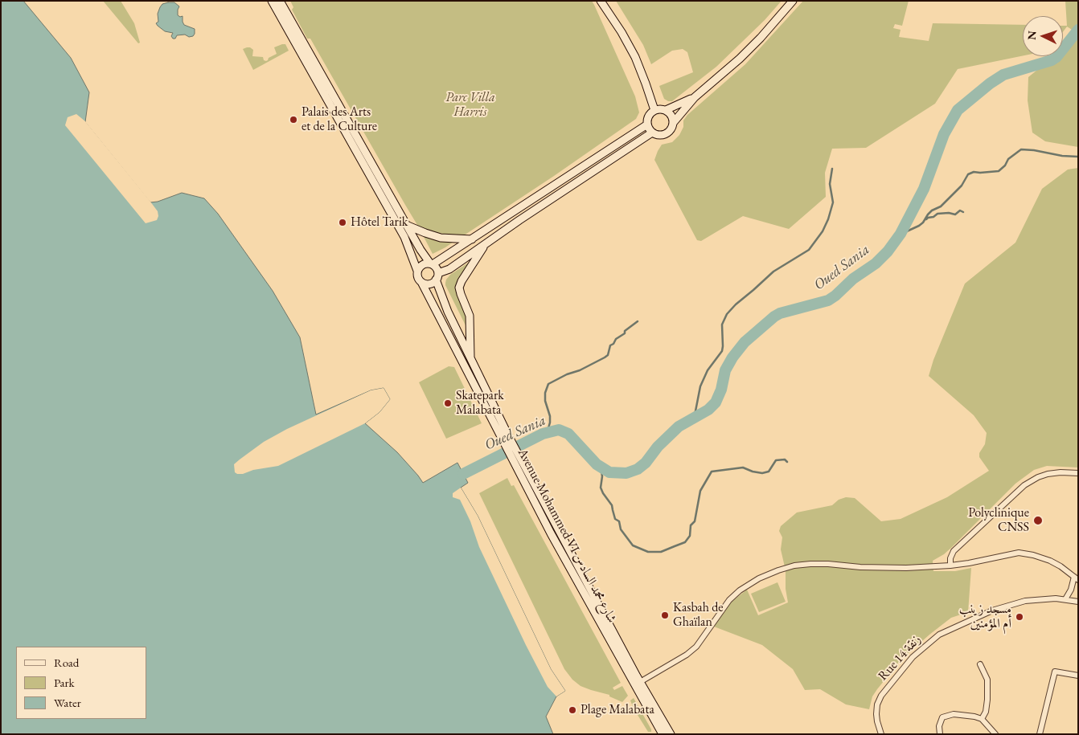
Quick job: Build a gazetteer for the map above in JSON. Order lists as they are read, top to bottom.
{
  "streets": {
    "main road": ["Avenue Mohammed VI شارع محمد السادس"],
    "street": ["Rue 14 زنقة"]
  },
  "water": ["Oued Sania"],
  "parks": ["Parc Villa Harris"],
  "places": [
    "Palais des Arts et de la Culture",
    "Hôtel Tarik",
    "Skatepark Malabata",
    "Polyclinique CNSS",
    "Kasbah de Ghaïlan",
    "مسجد زينب أم المؤمنين",
    "Plage Malabata"
  ],
  "legend": ["Road", "Park", "Water"],
  "north": "left"
}
